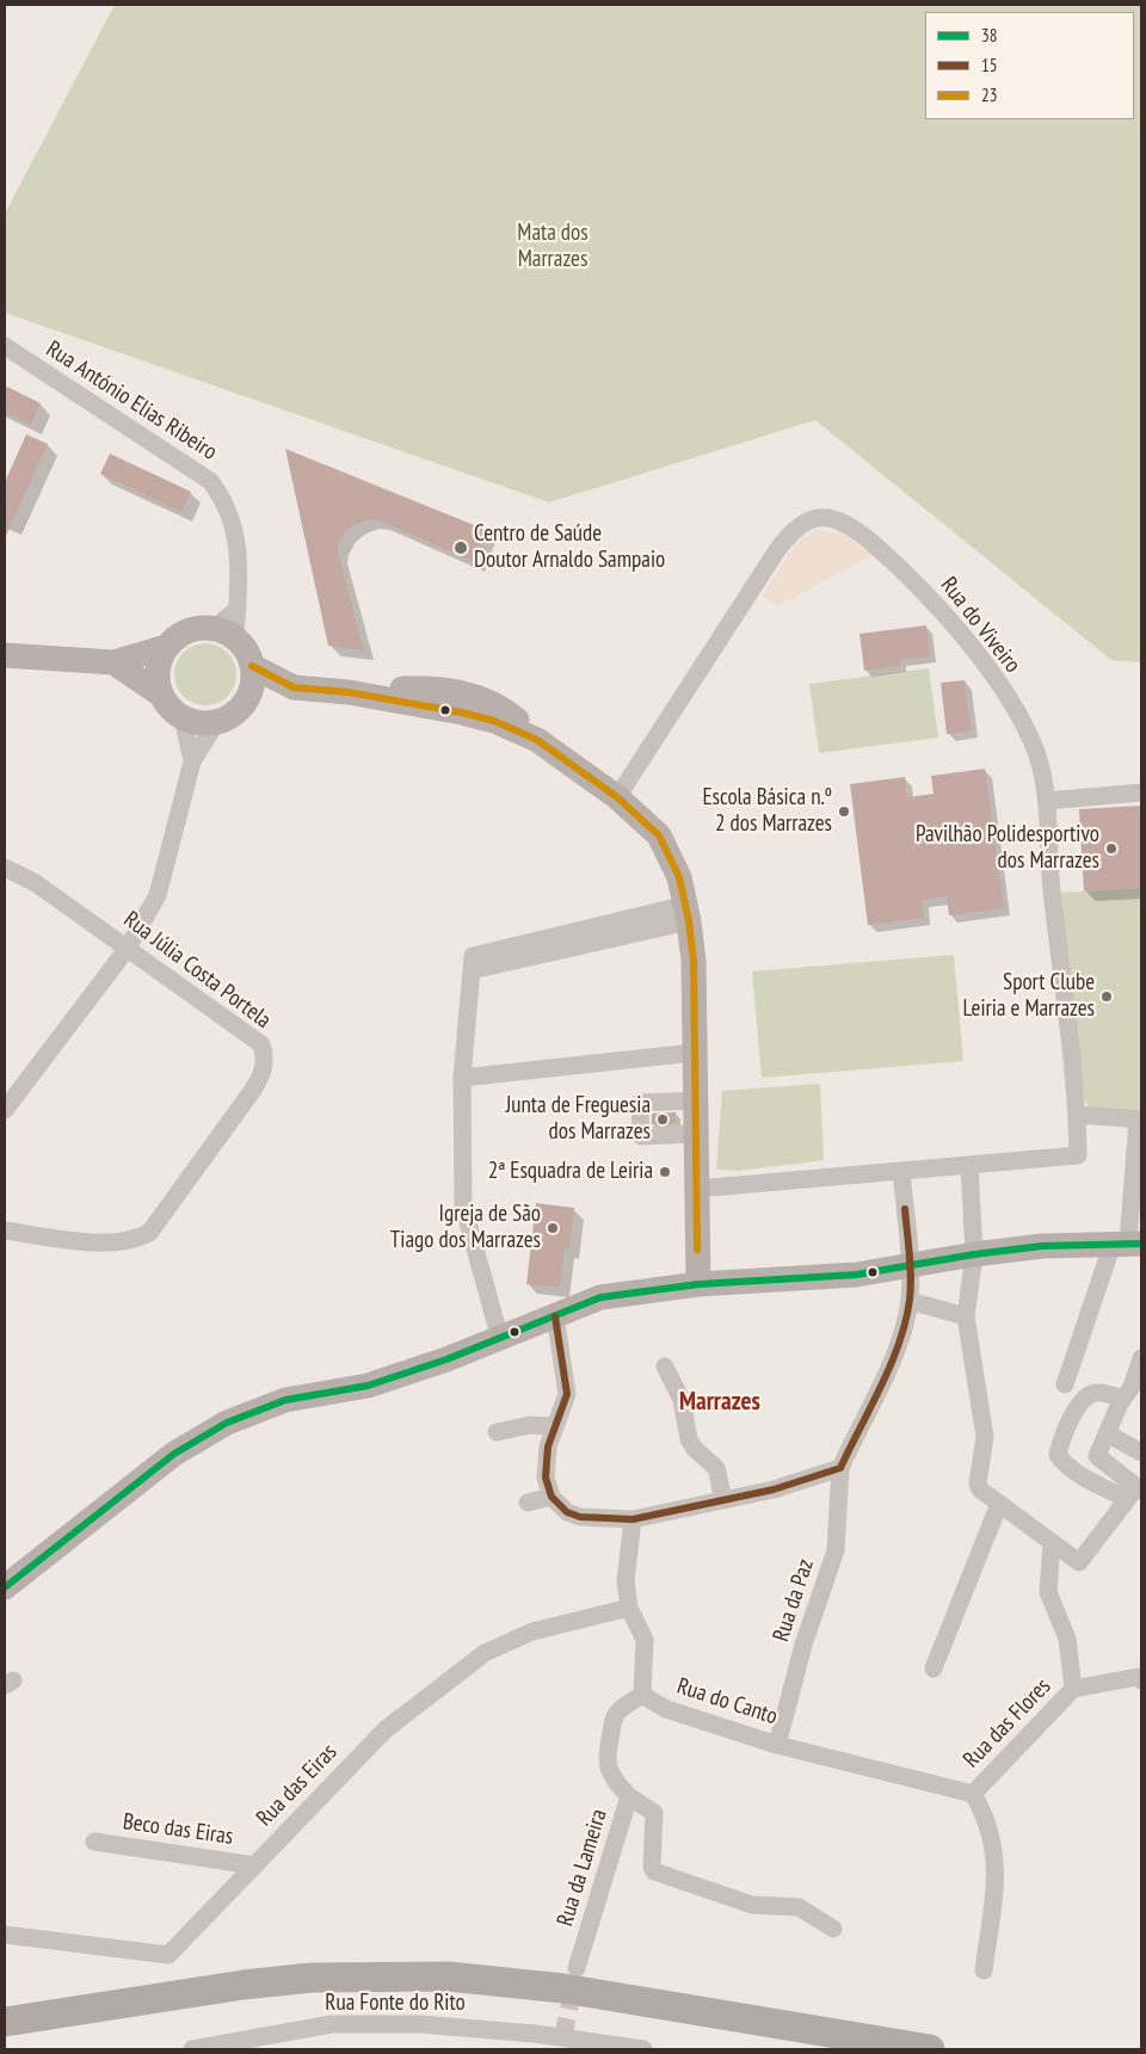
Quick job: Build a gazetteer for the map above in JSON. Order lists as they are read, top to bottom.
{
  "streets": {
    "street": [
      "Rua António Elias Ribeiro",
      "Rua do Viveiro",
      "Rua Júlia Costa Portela",
      "Rua da Paz",
      "Rua do Canto",
      "Rua das Flores",
      "Rua das Eiras",
      "Beco das Eiras",
      "Rua da Lameira",
      "Rua Fonte do Rito"
    ]
  },
  "crossings": [
    ["Rua da Paz", "Rua do Canto"],
    ["Rua do Canto", "Rua das Flores"],
    ["Rua do Canto", "Rua das Eiras"],
    ["Rua do Canto", "Rua da Lameira"],
    ["Rua das Eiras", "Beco das Eiras"]
  ],
  "districts": ["Marrazes"],
  "parks": ["Mata dos Marrazes"],
  "places": [
    "Centro de Saúde Doutor Arnaldo Sampaio",
    "Escola Básica n.º 2 dos Marrazes",
    "Pavilhão Polidesportivo dos Marrazes",
    "Sport Clube Leiria e Marrazes",
    "Junta de Freguesia dos Marrazes",
    "2ª Esquadra de Leiria",
    "Igreja de São Tiago dos Marrazes"
  ],
  "lines": ["transit line 23", "transit line 15", "transit line 38"],
  "legend": ["38", "15", "23"]
}
